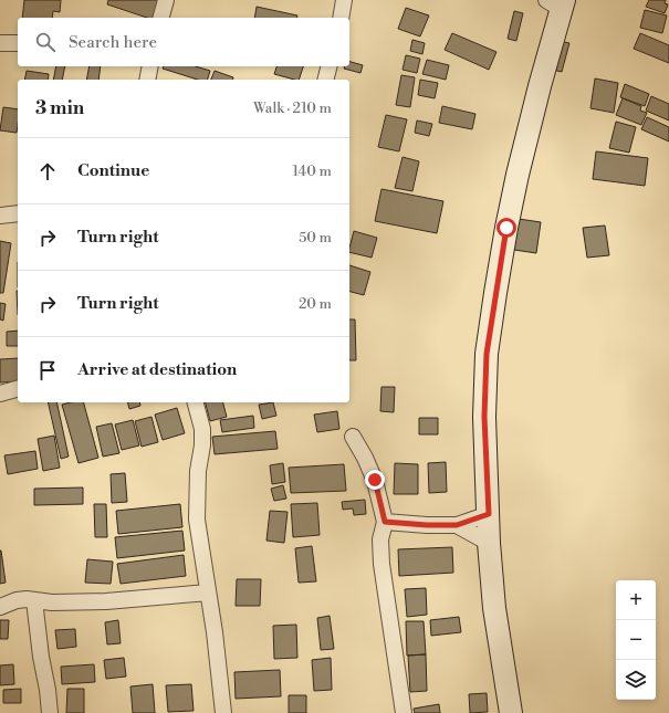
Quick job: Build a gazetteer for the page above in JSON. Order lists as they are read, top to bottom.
{
  "page": {
    "search": "Search here",
    "heading": ["3 min", "Walk · 210 m"],
    "list": [
      ["Continue", "140 m"],
      ["Turn right", "50 m"],
      ["Turn right", "20 m"],
      "Arrive at destination"
    ],
    "map_buttons": ["+", "−"]
  }
}
